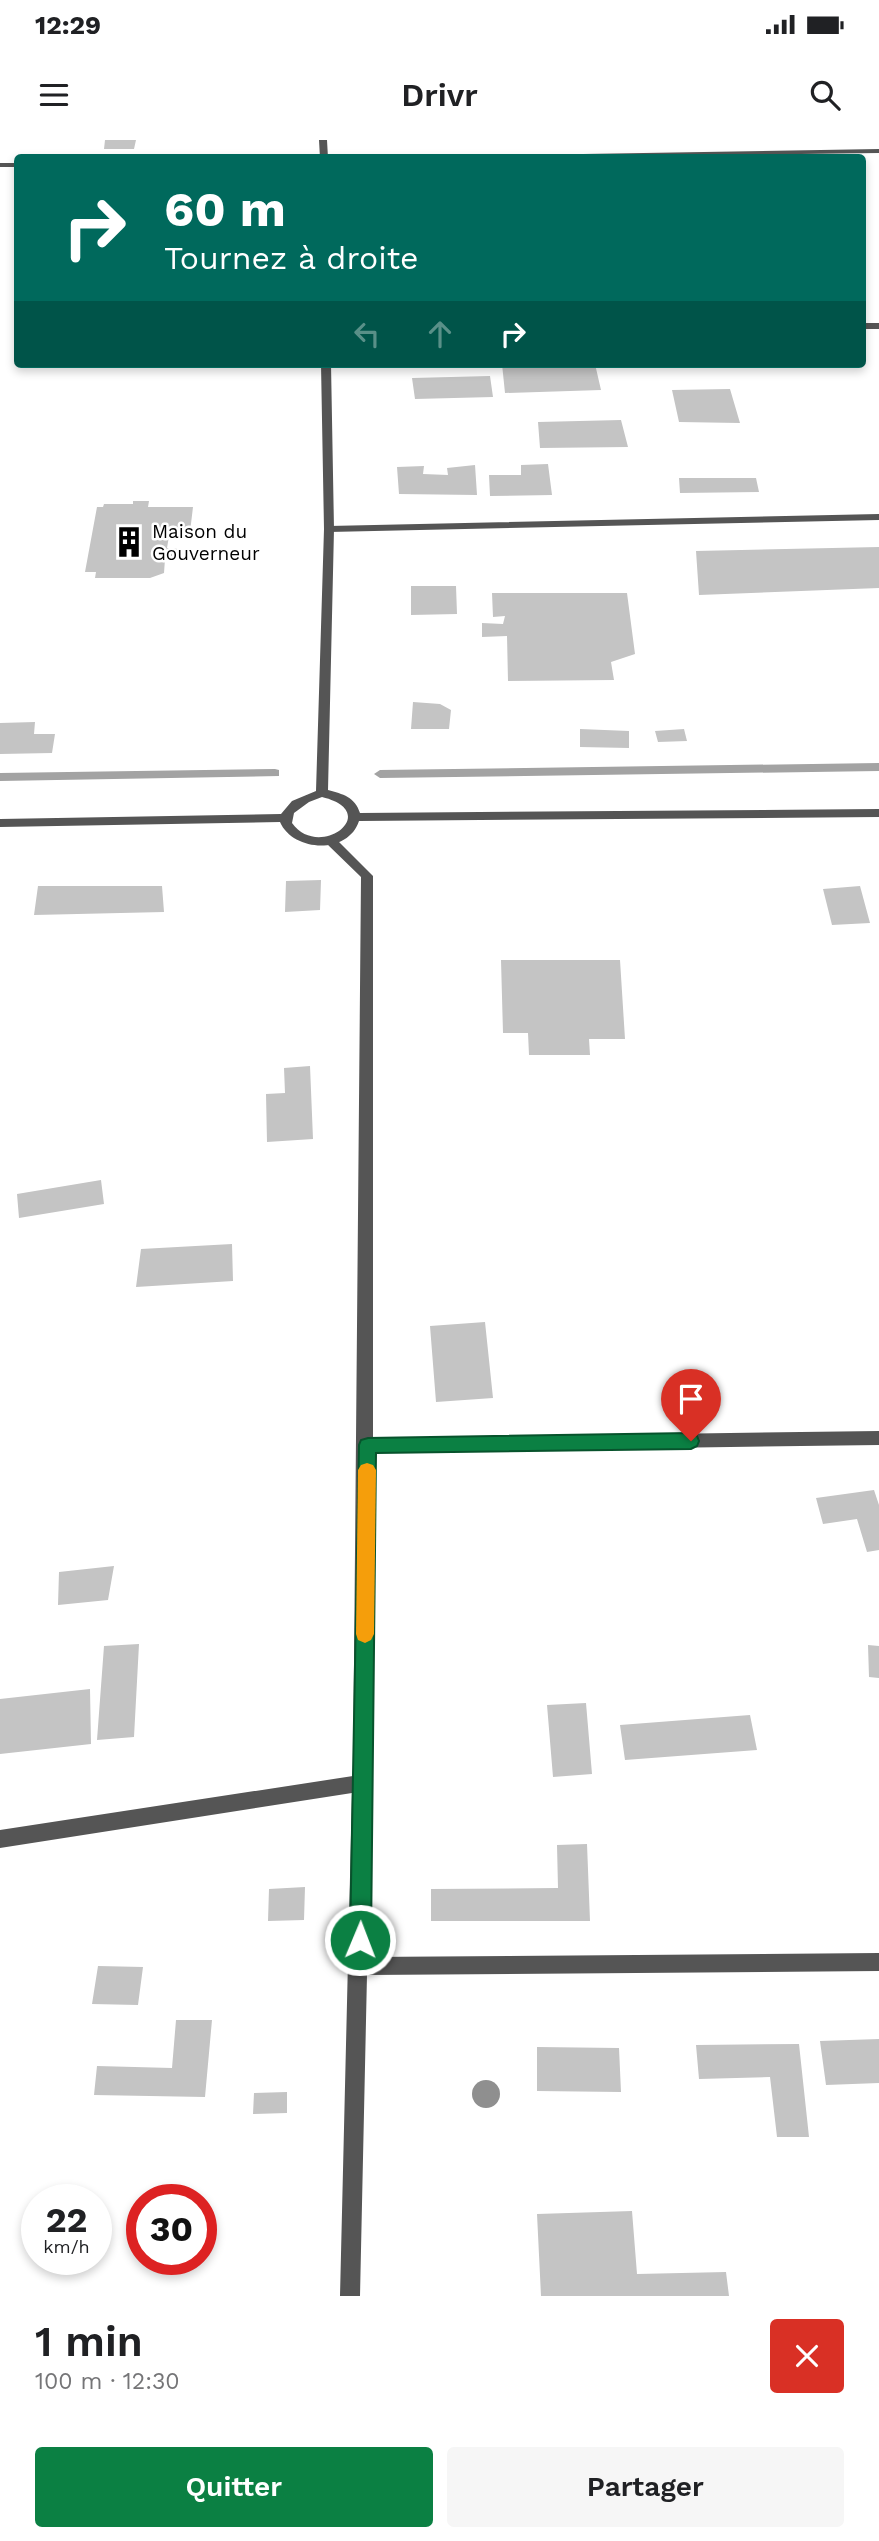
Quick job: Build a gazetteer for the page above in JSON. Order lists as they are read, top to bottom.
{
  "places": {
    "building": ["Maison du Gouverneur"]
  },
  "page": {
    "status": "12:29",
    "header": "Drivr",
    "turn": ["60 m", "Tournez à droite"],
    "speed": "22 km/h",
    "limit": "30",
    "heading": ["1 min", "100 m · 12:30"],
    "buttons": ["Quitter", "Partager"]
  }
}
